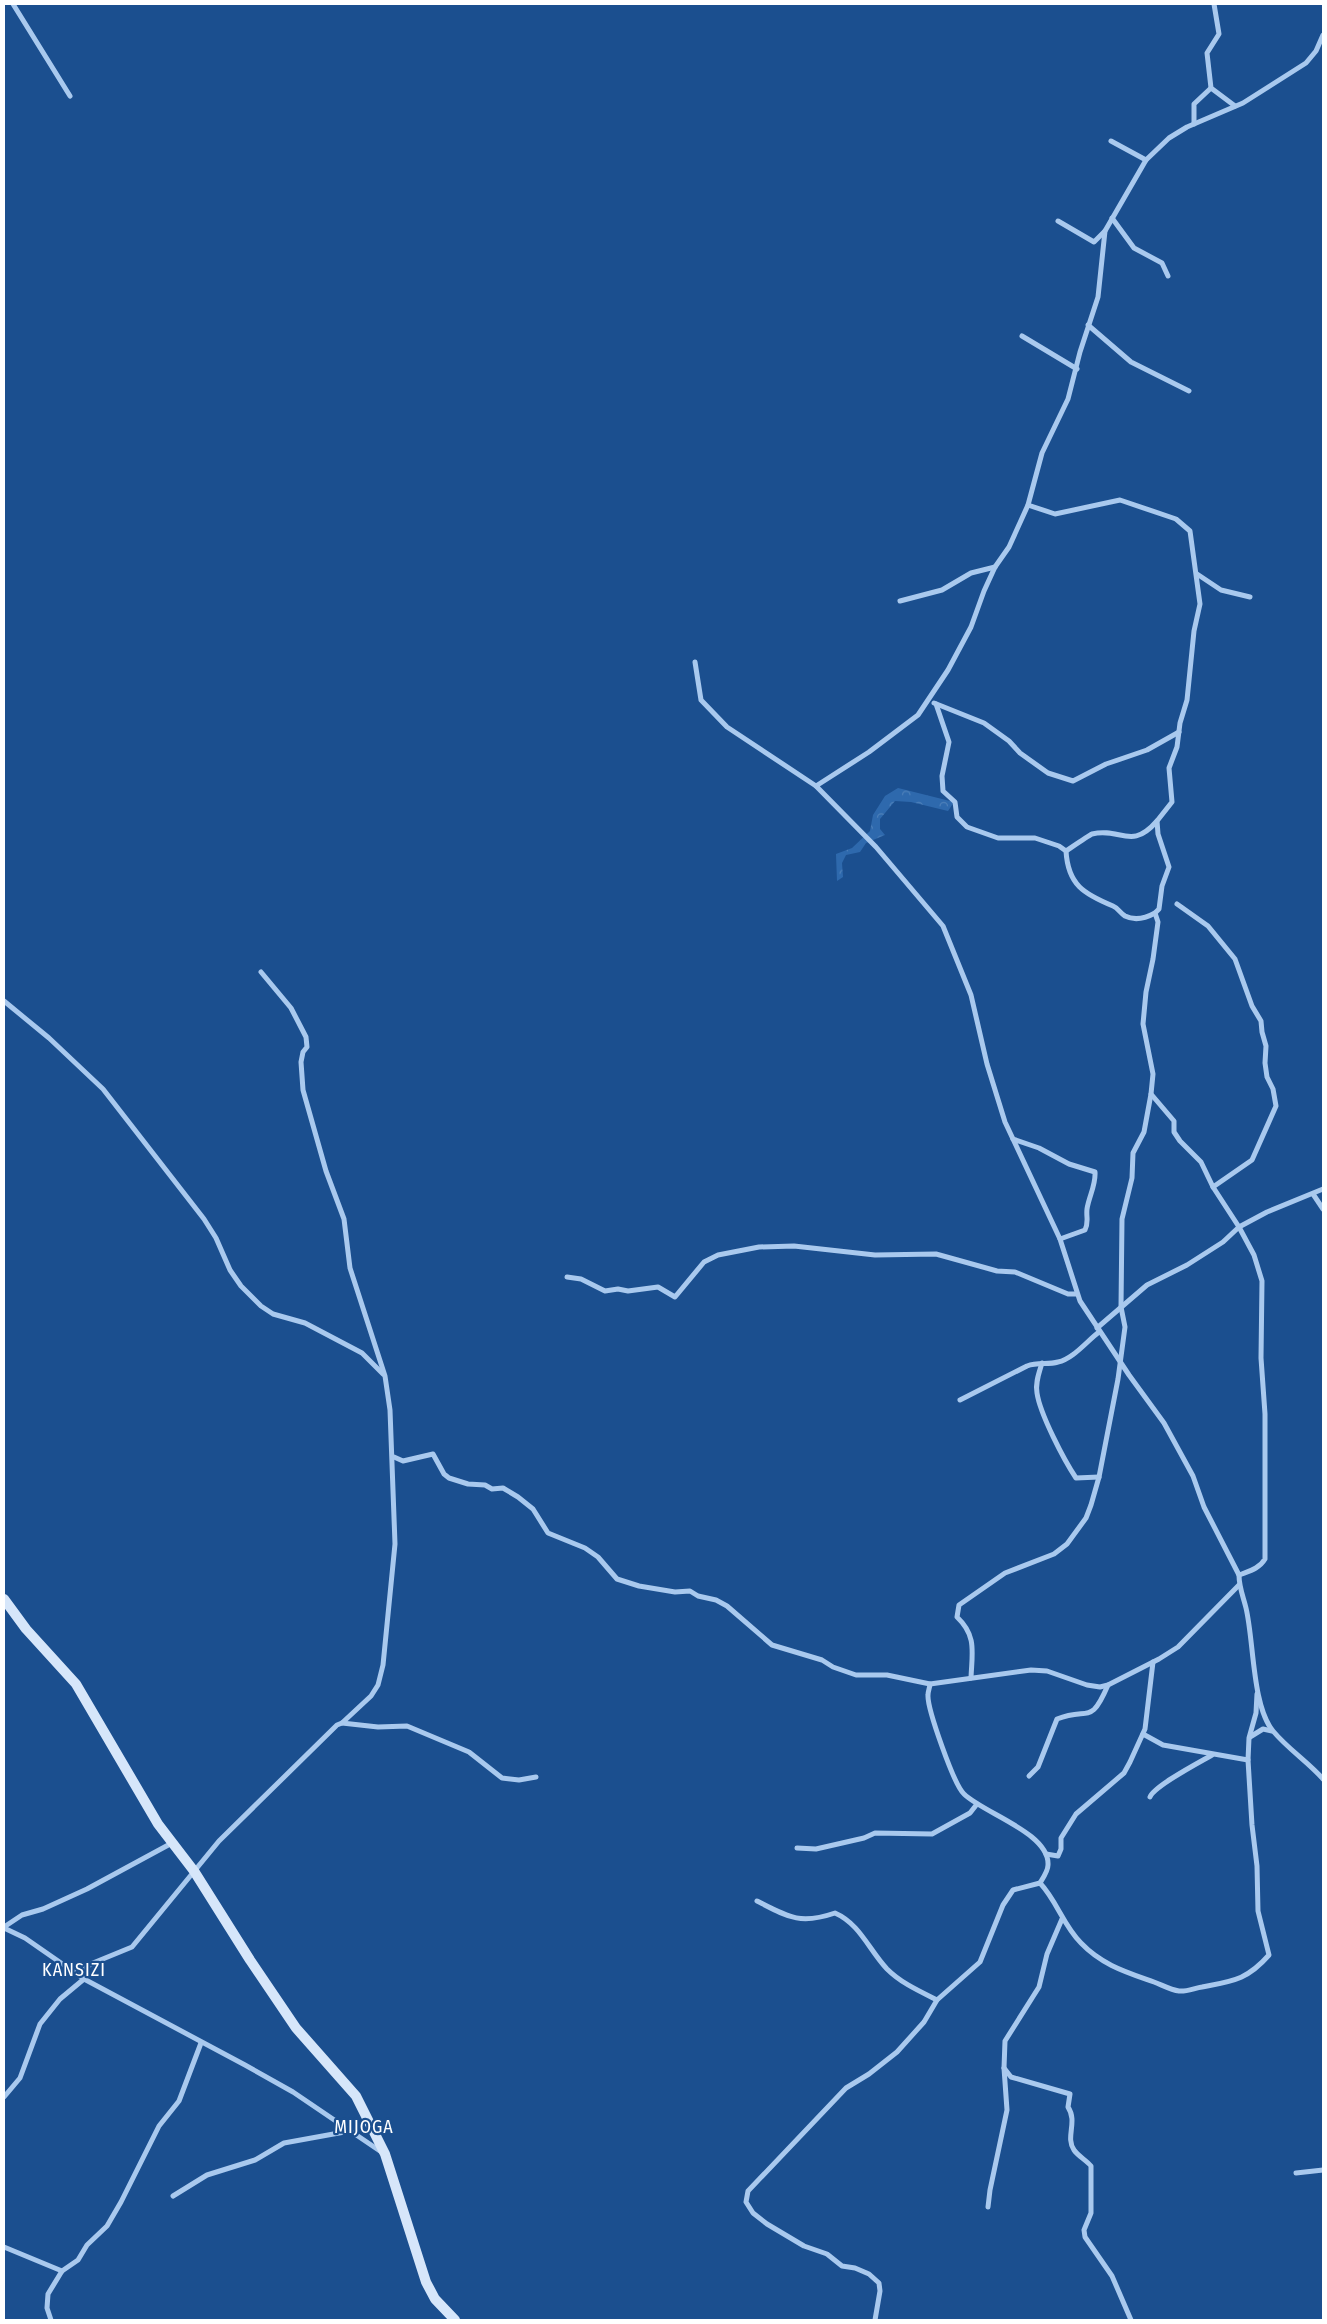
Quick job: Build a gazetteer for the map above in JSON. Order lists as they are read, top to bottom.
{
  "districts": ["KANSIZI", "MIJOGA"]
}
